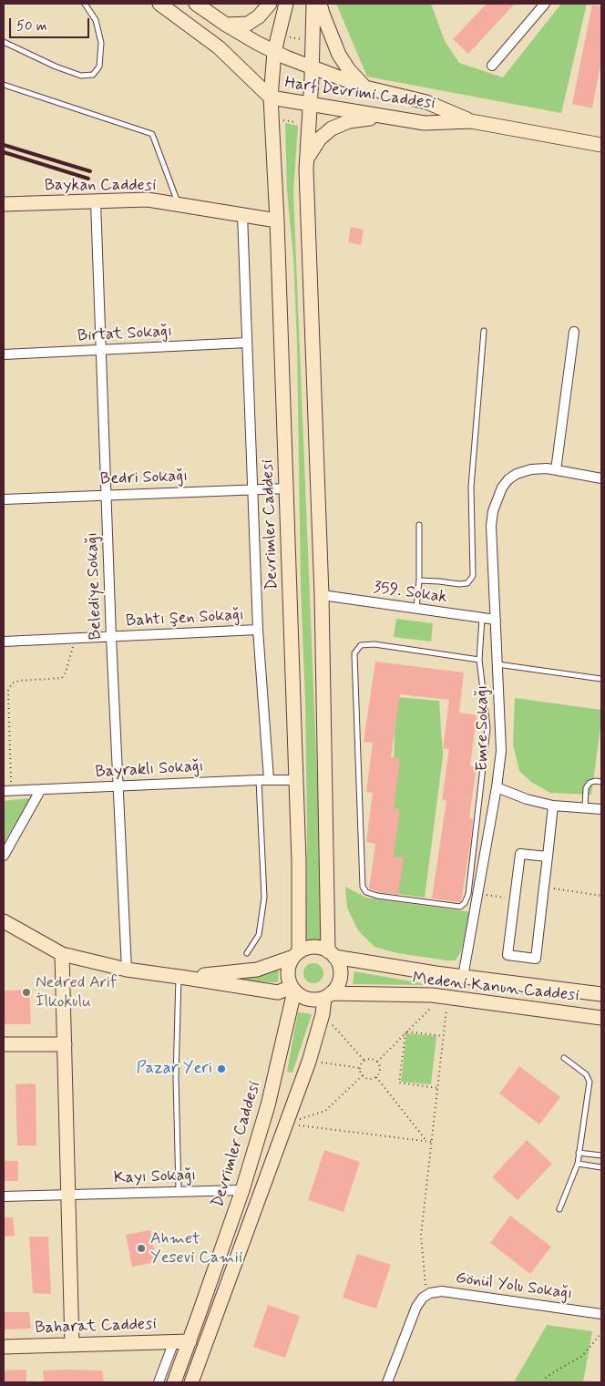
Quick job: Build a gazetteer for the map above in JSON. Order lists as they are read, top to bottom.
{
  "streets": {
    "main road": [
      "Harf Devrimi Caddesi",
      "Baykan Caddesi",
      "Devrimler Caddesi",
      "Medeni Kanun Caddesi",
      "Baharat Caddesi"
    ],
    "street": [
      "Birtat Sokağı",
      "Bedri Sokağı",
      "Belediye Sokağı",
      "359. Sokak",
      "Bahtı Şen Sokağı",
      "Emre Sokağı",
      "Bayraklı Sokağı",
      "Kayı Sokağı",
      "Gönül Yolu Sokağı"
    ]
  },
  "crossings": [
    ["Harf Devrimi Caddesi", "Devrimler Caddesi"],
    ["Baykan Caddesi", "Devrimler Caddesi"],
    ["Baykan Caddesi", "Belediye Sokağı"],
    ["Birtat Sokağı", "Belediye Sokağı"],
    ["Bedri Sokağı", "Devrimler Caddesi"],
    ["Bedri Sokağı", "Belediye Sokağı"],
    ["Devrimler Caddesi", "Bayraklı Sokağı"],
    ["Devrimler Caddesi", "Medeni Kanun Caddesi"],
    ["Devrimler Caddesi", "Kayı Sokağı"],
    ["Devrimler Caddesi", "Baharat Caddesi"],
    ["Belediye Sokağı", "Bahtı Şen Sokağı"],
    ["Belediye Sokağı", "Bayraklı Sokağı"],
    ["359. Sokak", "Emre Sokağı"],
    ["Emre Sokağı", "Medeni Kanun Caddesi"]
  ],
  "places": ["Nedred Arif İlkokulu", "Pazar Yeri", "Ahmet Yesevi Camii"],
  "scale_bar": "50 m"
}
